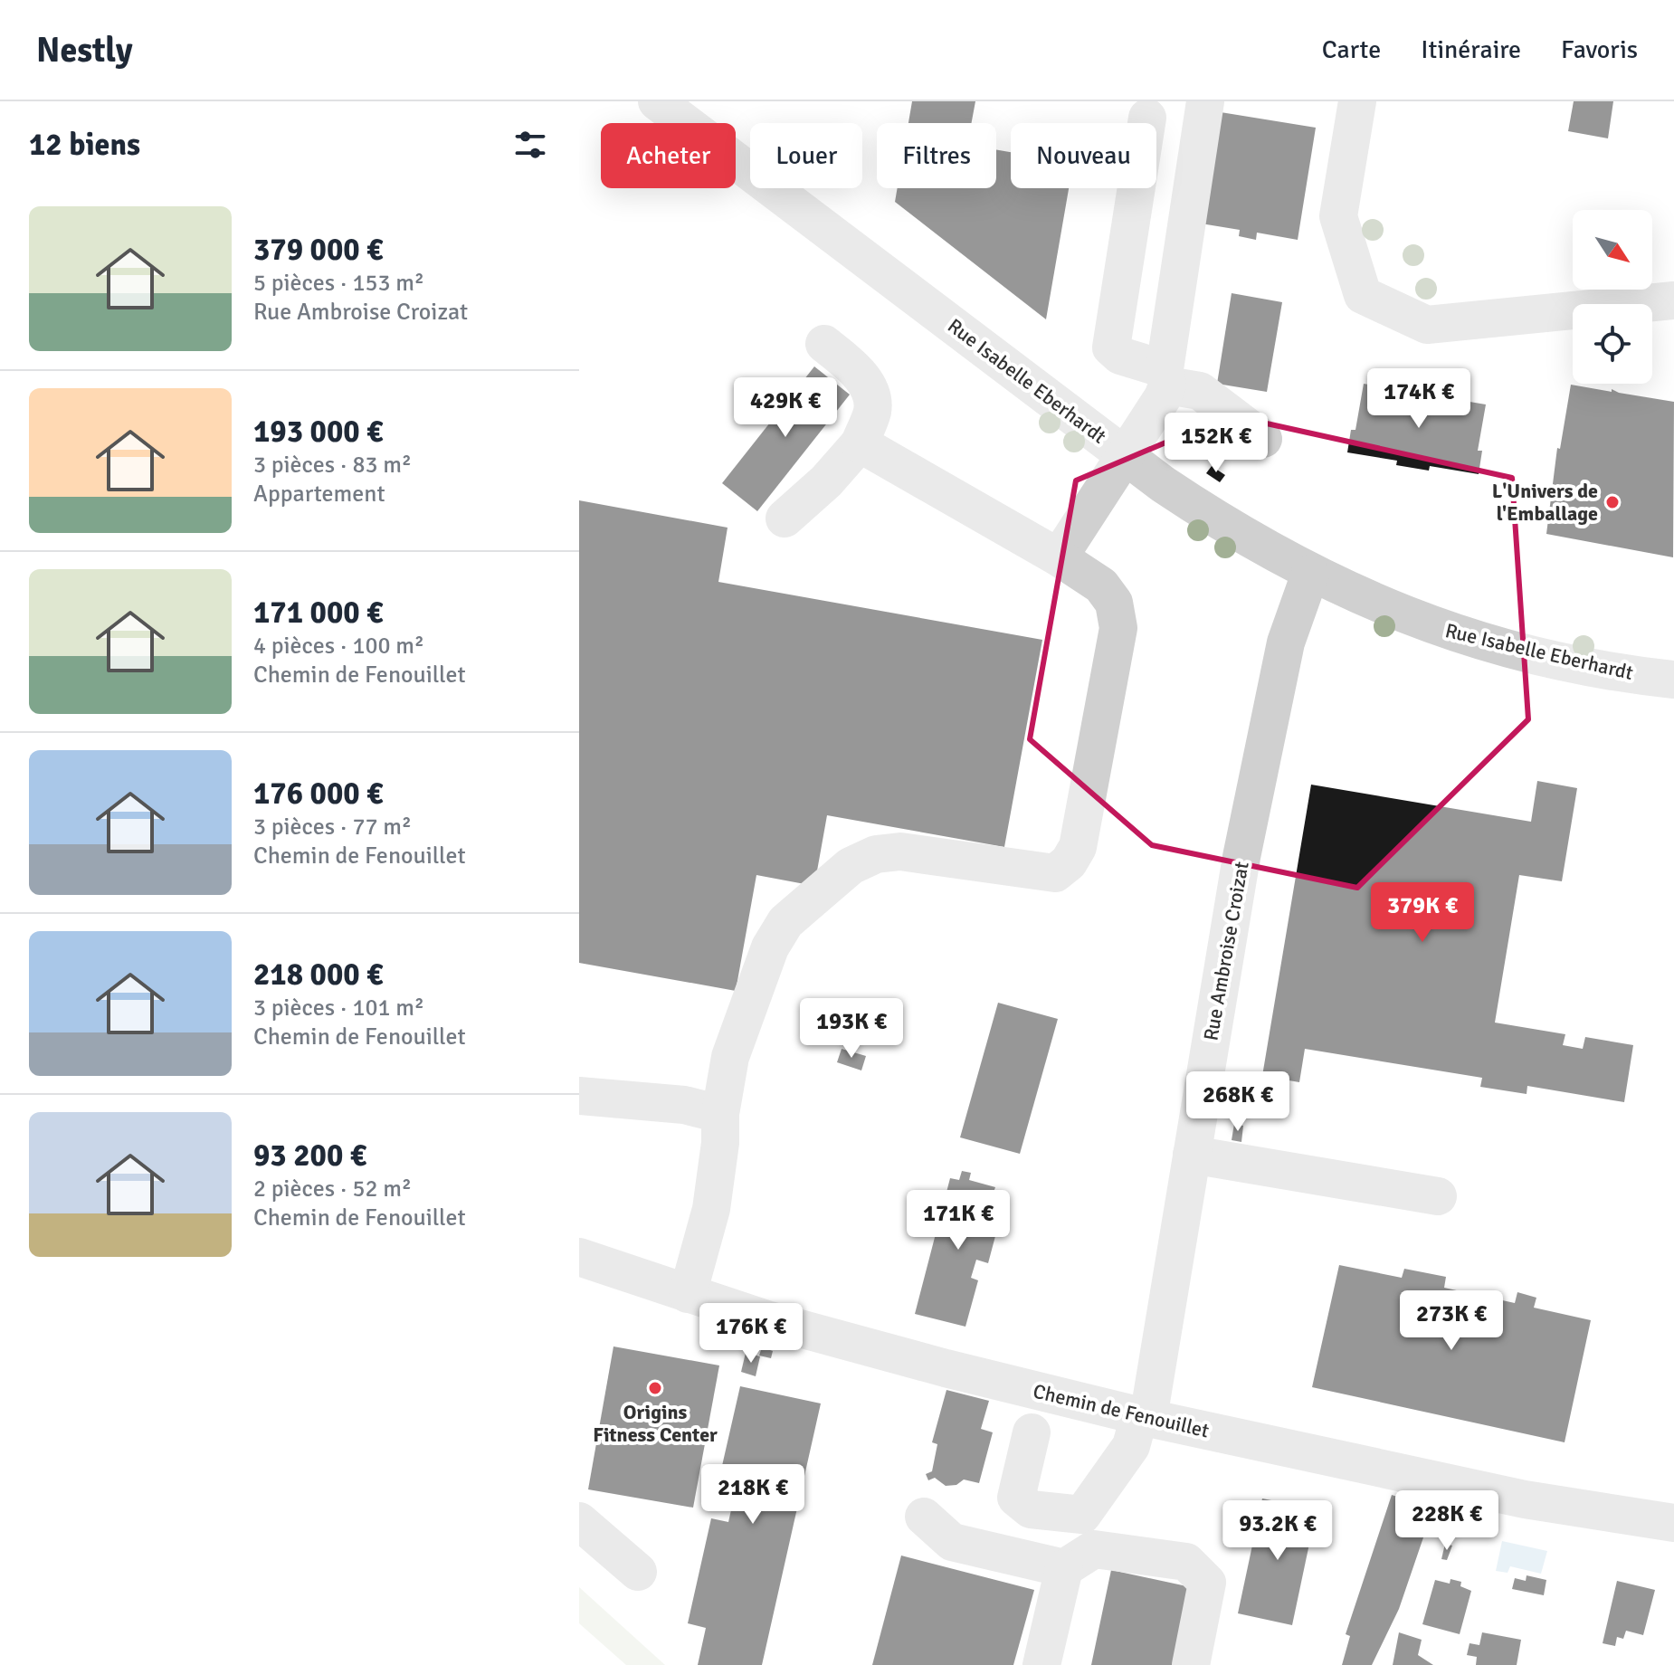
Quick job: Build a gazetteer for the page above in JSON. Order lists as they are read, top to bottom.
{
  "streets": {
    "street": ["Rue Isabelle Eberhardt", "Rue Ambroise Croizat", "Chemin de Fenouillet"]
  },
  "crossings": [
    ["Rue Isabelle Eberhardt", "Rue Ambroise Croizat"],
    ["Rue Ambroise Croizat", "Chemin de Fenouillet"]
  ],
  "places": ["L'Univers de l'Emballage", "Origins Fitness Center"],
  "north": "bottom right",
  "page": {
    "header": "Nestly",
    "nav": ["Carte", "Itinéraire", "Favoris"],
    "heading": "12 biens",
    "chip": [
      "Acheter",
      "Louer",
      "Filtres",
      "Nouveau"
    ],
    "list": [
      {
        "name": "379 000 €",
        "note": "5 pièces · 153 m² · Rue Ambroise Croizat"
      },
      {
        "name": "193 000 €",
        "note": "3 pièces · 83 m² · Appartement"
      },
      {
        "name": "171 000 €",
        "note": "4 pièces · 100 m² · Chemin de Fenouillet"
      },
      {
        "name": "176 000 €",
        "note": "3 pièces · 77 m² · Chemin de Fenouillet"
      },
      {
        "name": "218 000 €",
        "note": "3 pièces · 101 m² · Chemin de Fenouillet"
      },
      {
        "name": "93 200 €",
        "note": "2 pièces · 52 m² · Chemin de Fenouillet"
      }
    ],
    "price": [
      "174K €",
      "429K €",
      "152K €",
      "379K €",
      "193K €",
      "268K €",
      "171K €",
      "273K €",
      "176K €",
      "218K €",
      "228K €",
      "93.2K €"
    ]
  }
}
